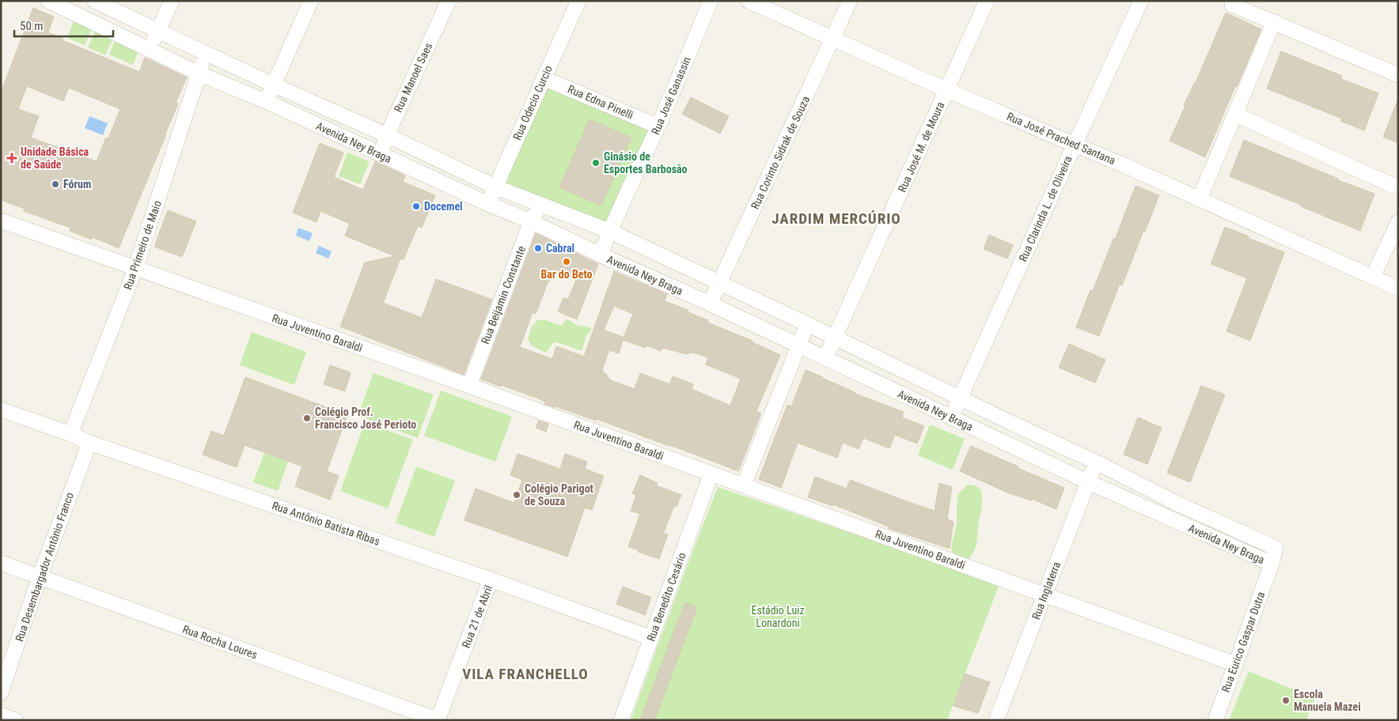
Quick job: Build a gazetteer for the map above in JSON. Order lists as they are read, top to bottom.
{
  "streets": {
    "street": [
      "Rua Manoel Saes",
      "Rua José Ganassin",
      "Rua Edna Pinelli",
      "Rua Odecio Curcio",
      "Rua José Prached Santana",
      "Avenida Ney Braga",
      "Rua José M. de Moura",
      "Rua Corinto Sidrak de Souza",
      "Rua Clarinda L. de Oliveira",
      "Rua Primeiro de Maio",
      "Rua Beijamin Constante",
      "Rua Juventino Baraldi",
      "Rua Antônio Batista Ribas",
      "Rua Desembargador Antônio Franco",
      "Rua Inglaterra",
      "Rua Benedito Cesário",
      "Rua 21 de Abril",
      "Rua Rocha Loures",
      "Rua Eurico Gaspar Dutra"
    ]
  },
  "crossings": [
    ["Rua Manoel Saes", "Avenida Ney Braga"],
    ["Rua José Ganassin", "Rua Edna Pinelli"],
    ["Rua José Ganassin", "Avenida Ney Braga"],
    ["Rua Edna Pinelli", "Rua Odecio Curcio"],
    ["Rua Odecio Curcio", "Avenida Ney Braga"],
    ["Rua José Prached Santana", "Rua José M. de Moura"],
    ["Rua José Prached Santana", "Rua Corinto Sidrak de Souza"],
    ["Rua José Prached Santana", "Rua Clarinda L. de Oliveira"],
    ["Avenida Ney Braga", "Rua José M. de Moura"],
    ["Avenida Ney Braga", "Rua Corinto Sidrak de Souza"],
    ["Avenida Ney Braga", "Rua Clarinda L. de Oliveira"],
    ["Avenida Ney Braga", "Rua Primeiro de Maio"],
    ["Avenida Ney Braga", "Rua Beijamin Constante"],
    ["Avenida Ney Braga", "Rua Inglaterra"],
    ["Avenida Ney Braga", "Rua Eurico Gaspar Dutra"],
    ["Rua Primeiro de Maio", "Rua Juventino Baraldi"],
    ["Rua Primeiro de Maio", "Rua Antônio Batista Ribas"],
    ["Rua Beijamin Constante", "Rua Juventino Baraldi"],
    ["Rua Juventino Baraldi", "Rua Inglaterra"],
    ["Rua Juventino Baraldi", "Rua Benedito Cesário"],
    ["Rua Juventino Baraldi", "Rua Eurico Gaspar Dutra"],
    ["Rua Antônio Batista Ribas", "Rua Desembargador Antônio Franco"],
    ["Rua Antônio Batista Ribas", "Rua Benedito Cesário"],
    ["Rua Antônio Batista Ribas", "Rua 21 de Abril"],
    ["Rua Desembargador Antônio Franco", "Rua Rocha Loures"],
    ["Rua 21 de Abril", "Rua Rocha Loures"]
  ],
  "districts": ["JARDIM MERCÚRIO", "VILA FRANCHELLO"],
  "parks": ["Estádio Luiz Lonardoni"],
  "places": {
    "health": ["Unidade Básica de Saúde"],
    "other": [
      "Ginásio de Esportes Barbosão",
      "Fórum",
      "Docemel",
      "Cabral",
      "Bar do Beto",
      "Colégio Prof. Francisco José Perioto",
      "Colégio Parigot de Souza",
      "Escola Manuela Mazei"
    ]
  },
  "scale_bar": "50 m"
}
